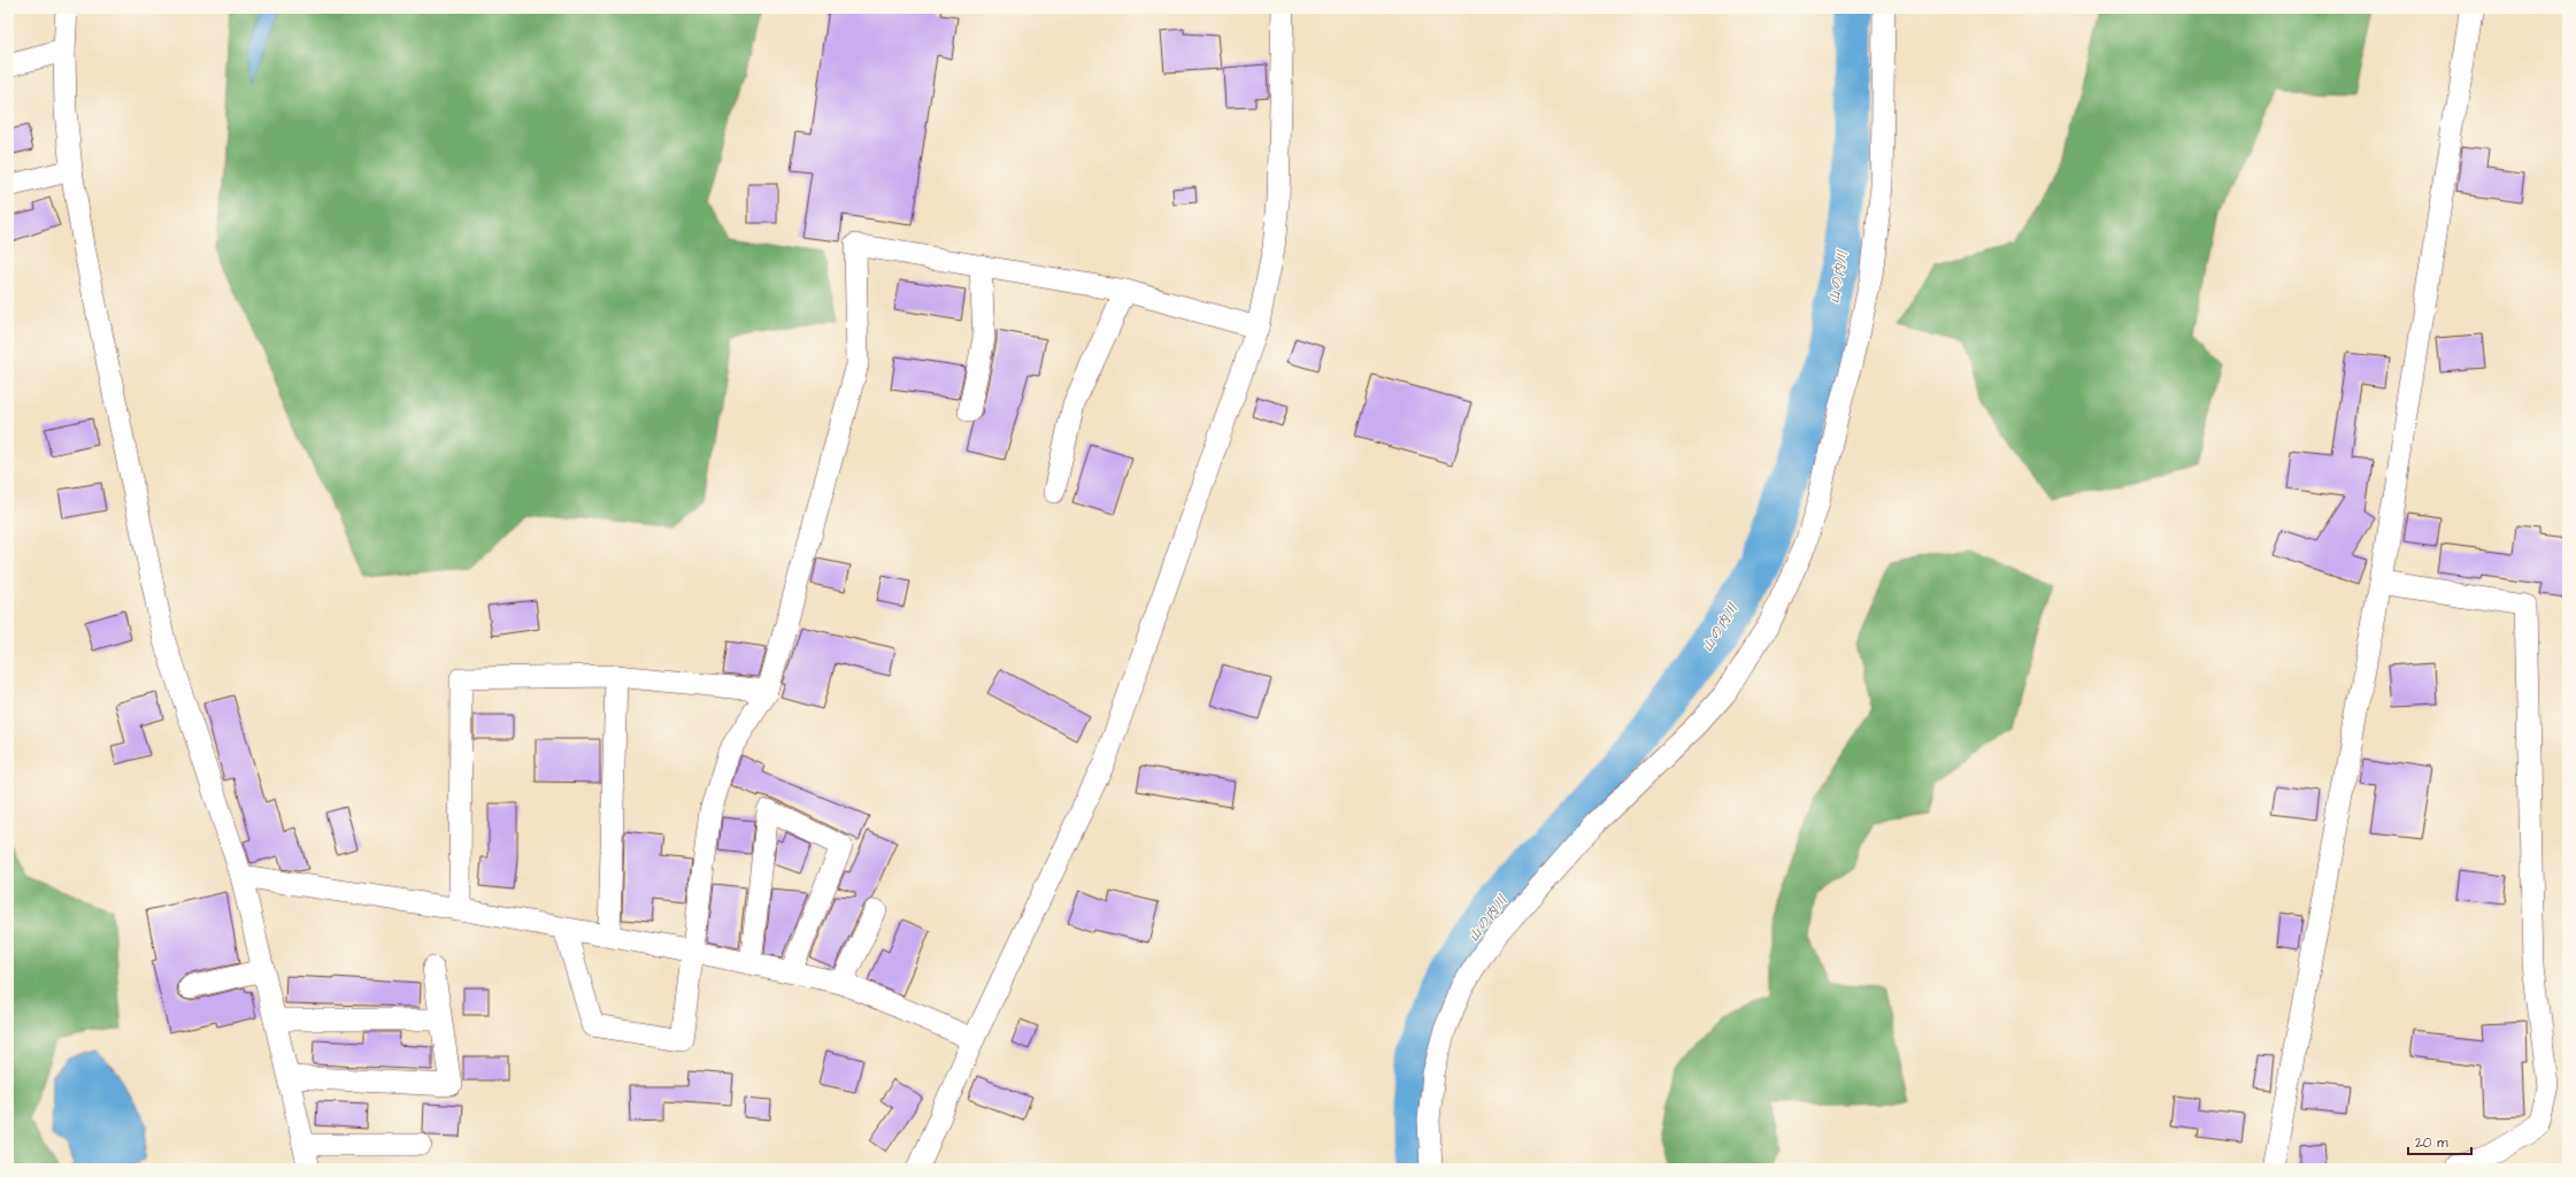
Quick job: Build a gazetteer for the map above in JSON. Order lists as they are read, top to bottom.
{
  "water": ["山の内川"],
  "scale_bar": "20 m"
}
